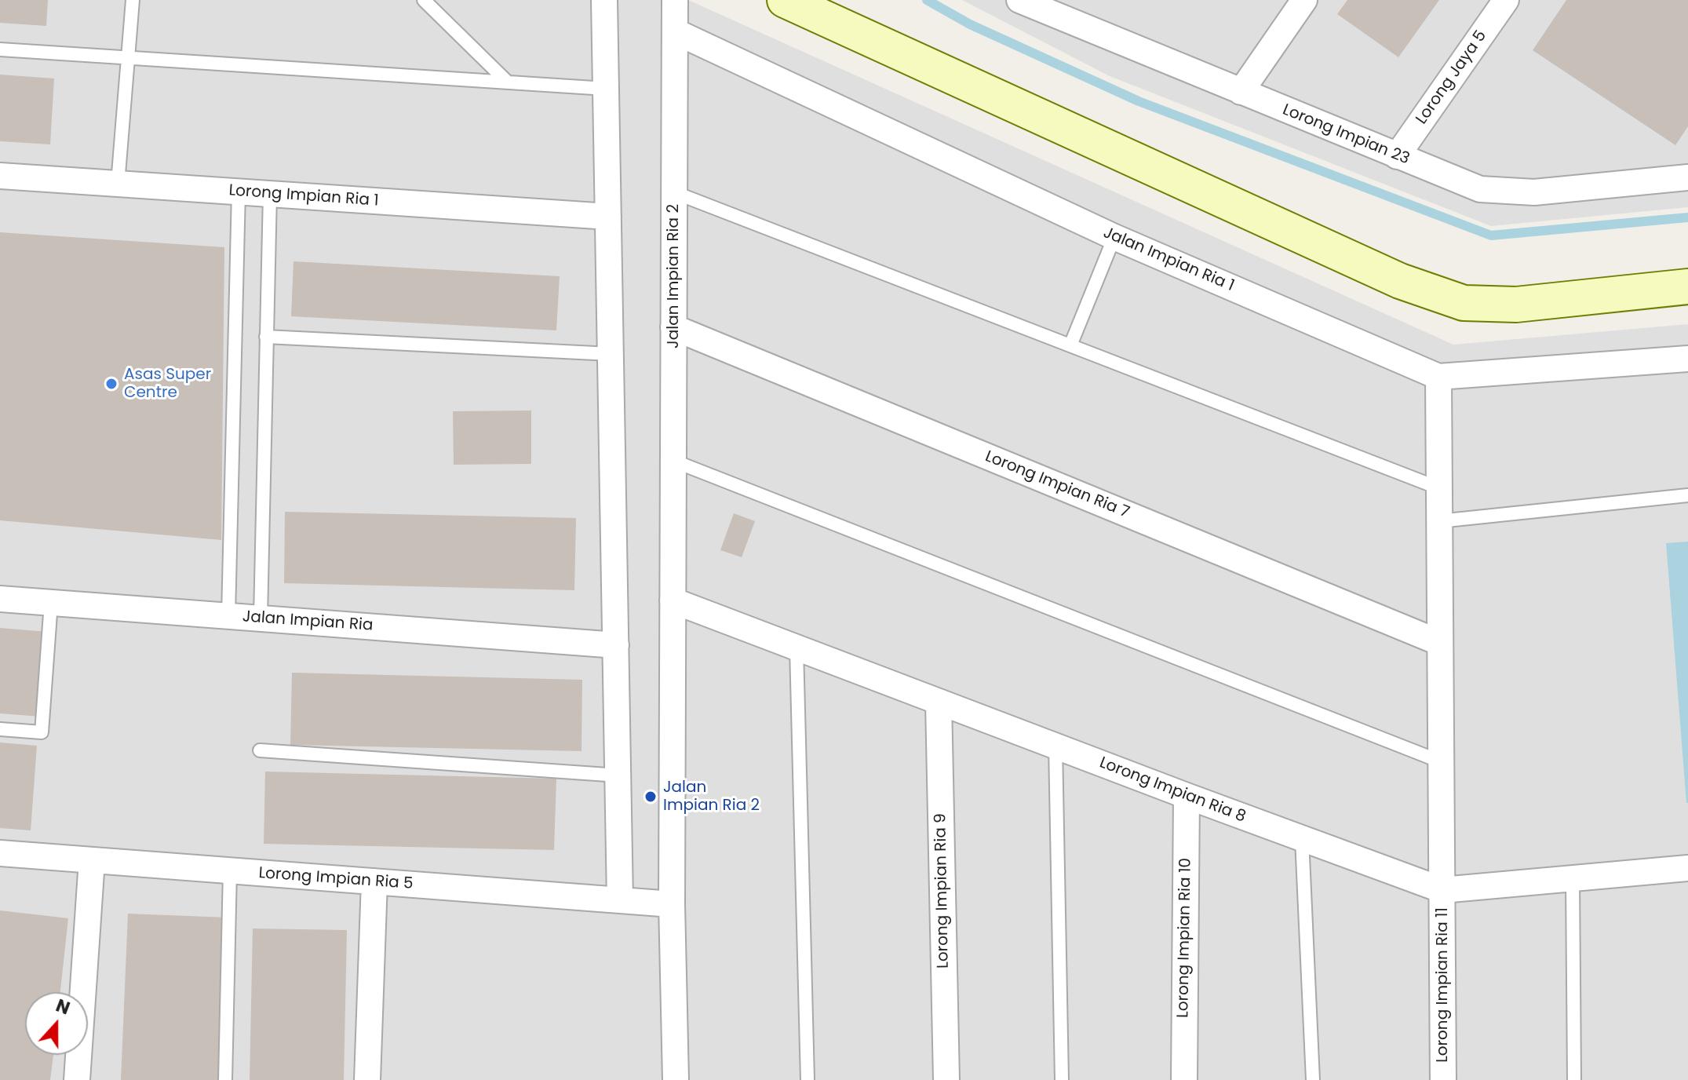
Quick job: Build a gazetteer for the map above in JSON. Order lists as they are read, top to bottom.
{
  "streets": {
    "street": [
      "Lorong Jaya 5",
      "Lorong Impian 23",
      "Lorong Impian Ria 1",
      "Jalan Impian Ria 1",
      "Jalan Impian Ria 2",
      "Lorong Impian Ria 7",
      "Jalan Impian Ria",
      "Lorong Impian Ria 8",
      "Lorong Impian Ria 5",
      "Lorong Impian Ria 9",
      "Lorong Impian Ria 10",
      "Lorong Impian Ria 11"
    ]
  },
  "crossings": [
    ["Lorong Jaya 5", "Lorong Impian 23"],
    ["Jalan Impian Ria 1", "Jalan Impian Ria 2"],
    ["Jalan Impian Ria 1", "Lorong Impian Ria 11"],
    ["Jalan Impian Ria 2", "Lorong Impian Ria 7"],
    ["Jalan Impian Ria 2", "Lorong Impian Ria 8"],
    ["Jalan Impian Ria 2", "Lorong Impian Ria 5"],
    ["Lorong Impian Ria 7", "Lorong Impian Ria 11"],
    ["Lorong Impian Ria 8", "Lorong Impian Ria 9"],
    ["Lorong Impian Ria 8", "Lorong Impian Ria 10"],
    ["Lorong Impian Ria 8", "Lorong Impian Ria 11"]
  ],
  "places": ["Asas Super Centre", "Jalan Impian Ria 2"],
  "north": "top"
}
